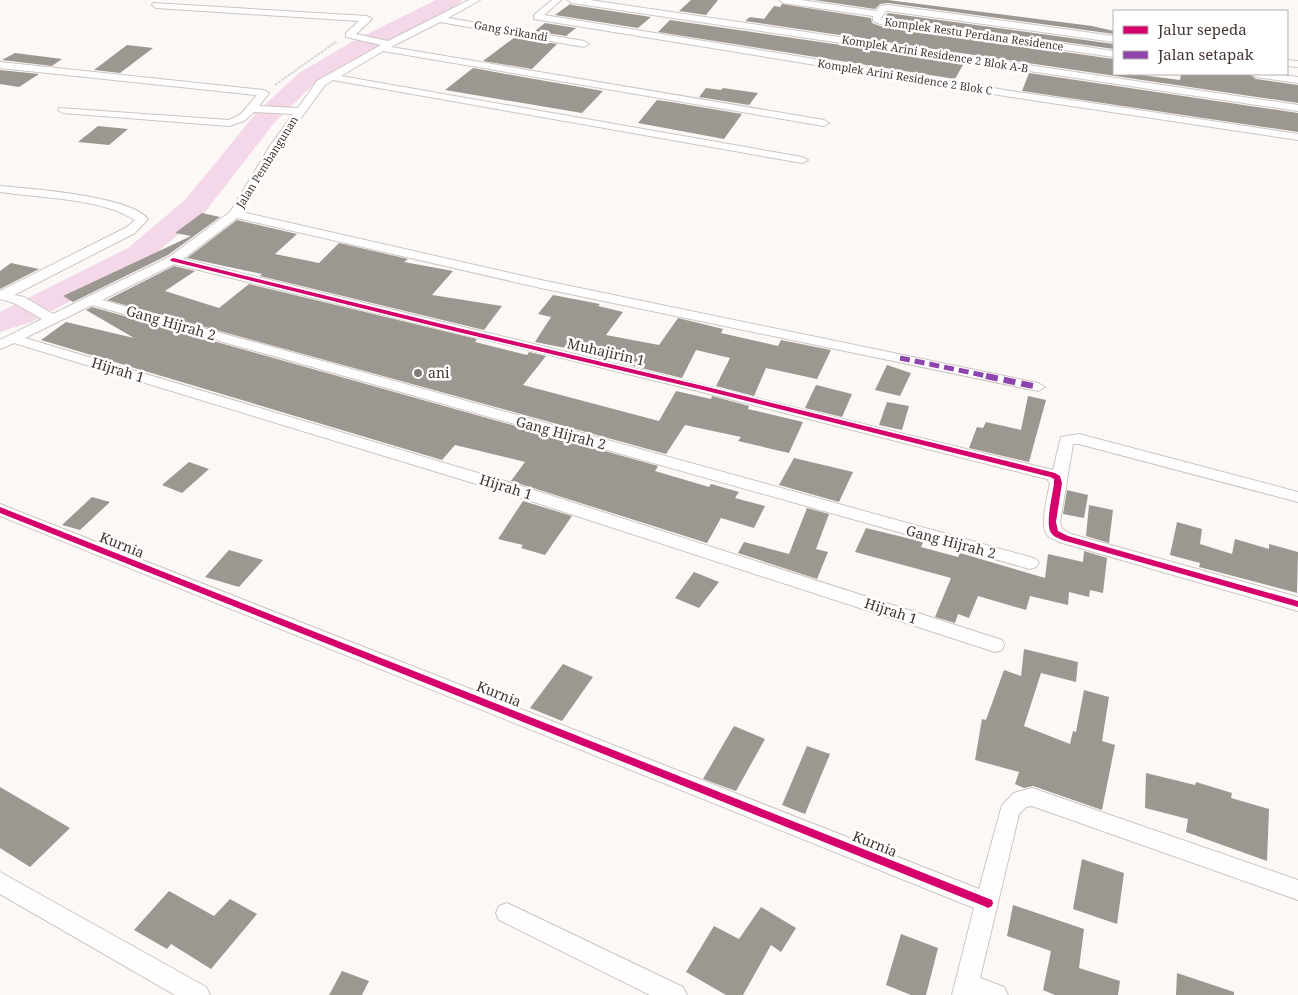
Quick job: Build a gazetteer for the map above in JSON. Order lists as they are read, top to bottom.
{
  "streets": {
    "street": [
      "Gang Srikandi",
      "Komplek Restu Perdana Residence",
      "Komplek Arini Residence 2 Blok A-B",
      "Komplek Arini Residence 2 Blok C",
      "Jalan Pembangunan",
      "Gang Hijrah 2",
      "Muhajirin 1",
      "Hijrah 1",
      "Kurnia"
    ]
  },
  "crossings": [
    ["Gang Srikandi", "Jalan Pembangunan"],
    ["Komplek Arini Residence 2 Blok A-B", "Komplek Arini Residence 2 Blok C"],
    ["Jalan Pembangunan", "Gang Hijrah 2"],
    ["Jalan Pembangunan", "Muhajirin 1"],
    ["Jalan Pembangunan", "Hijrah 1"]
  ],
  "places": ["ani"],
  "legend": ["Jalur sepeda", "Jalan setapak"]
}
